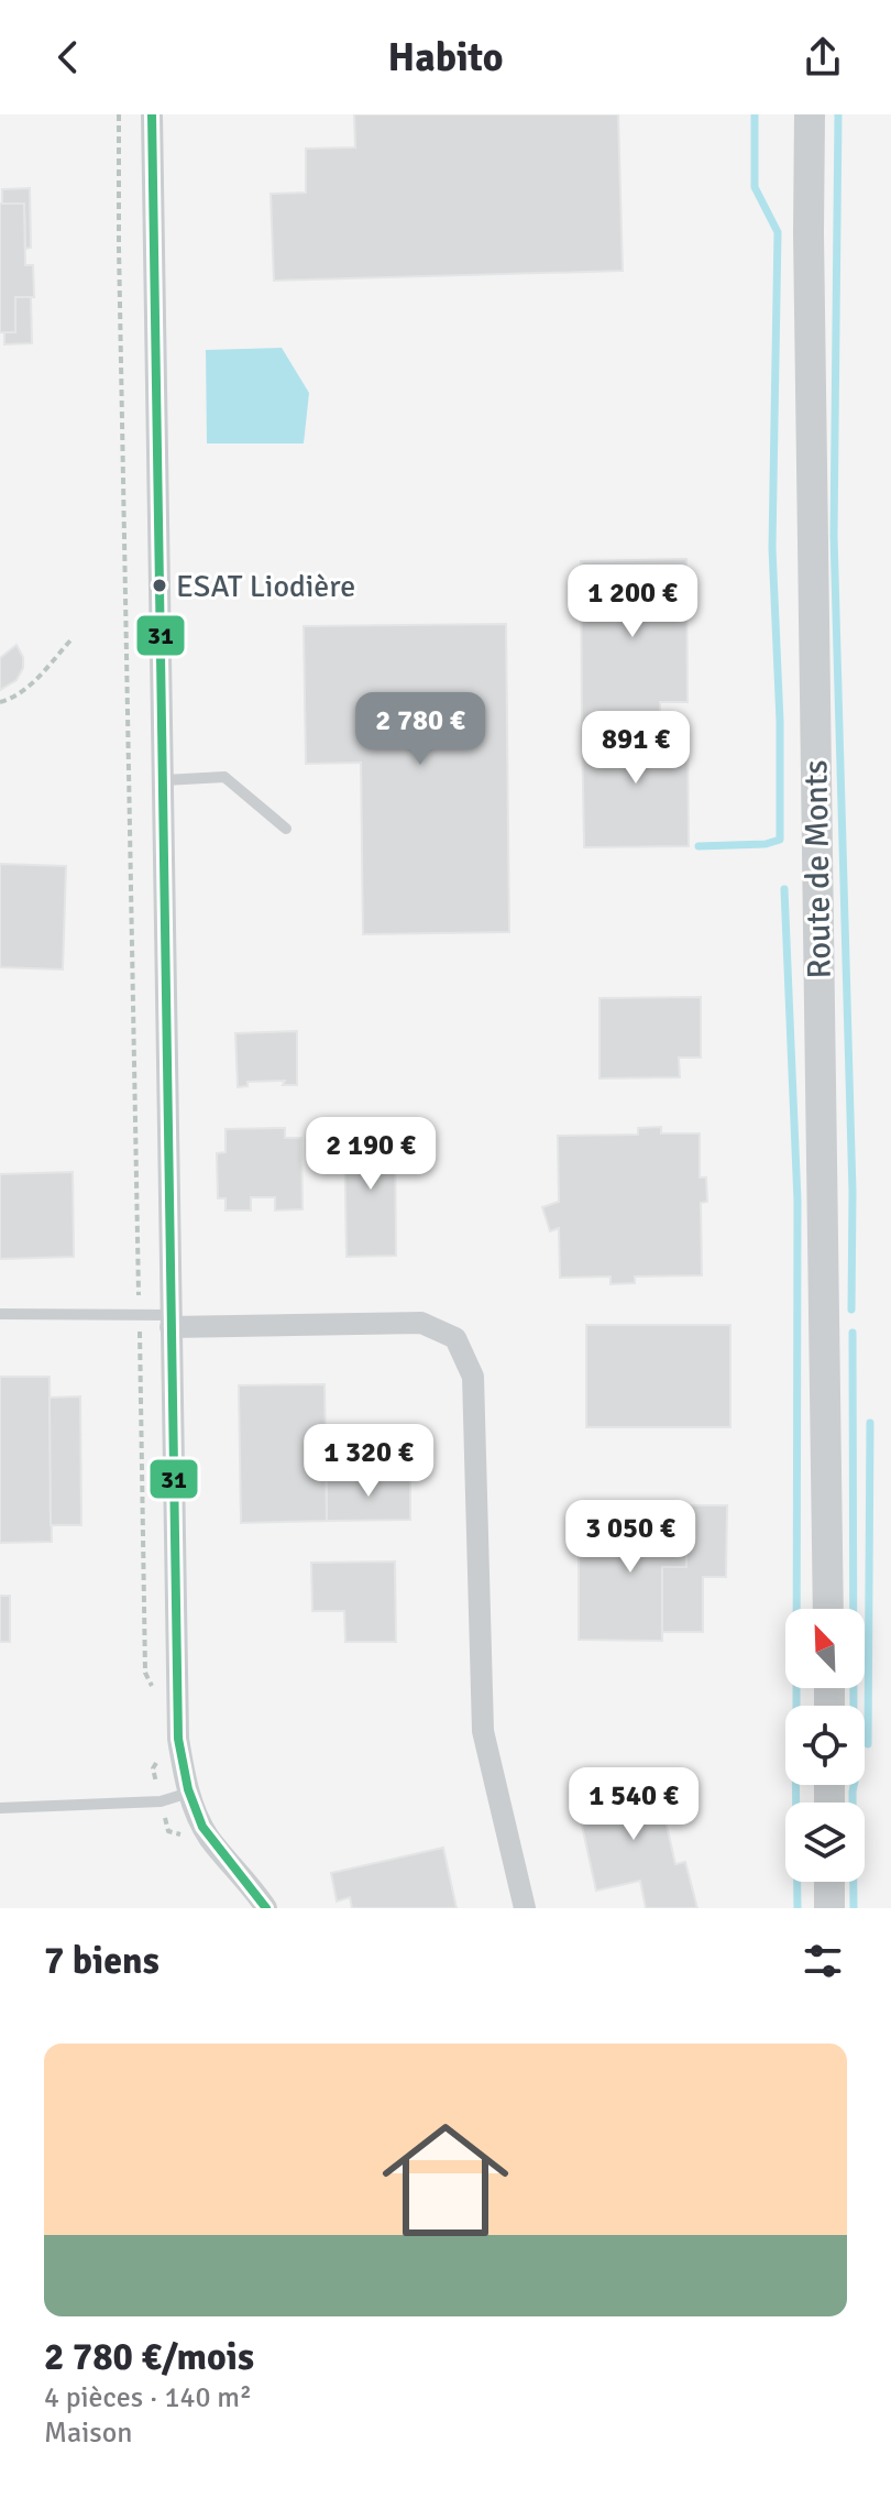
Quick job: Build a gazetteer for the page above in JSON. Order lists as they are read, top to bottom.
{
  "streets": {
    "main road": ["Route de Monts"]
  },
  "places": ["ESAT Liodière"],
  "lines": ["transit line 31"],
  "north": "top left",
  "page": {
    "header": "Habito",
    "price": [
      "1 200 €",
      "2 780 €",
      "891 €",
      "2 190 €",
      "1 320 €",
      "3 050 €",
      "1 540 €"
    ],
    "heading": "7 biens",
    "list": [
      {
        "name": "2 780 €/mois",
        "note": "4 pièces · 140 m² · Maison"
      }
    ]
  }
}
